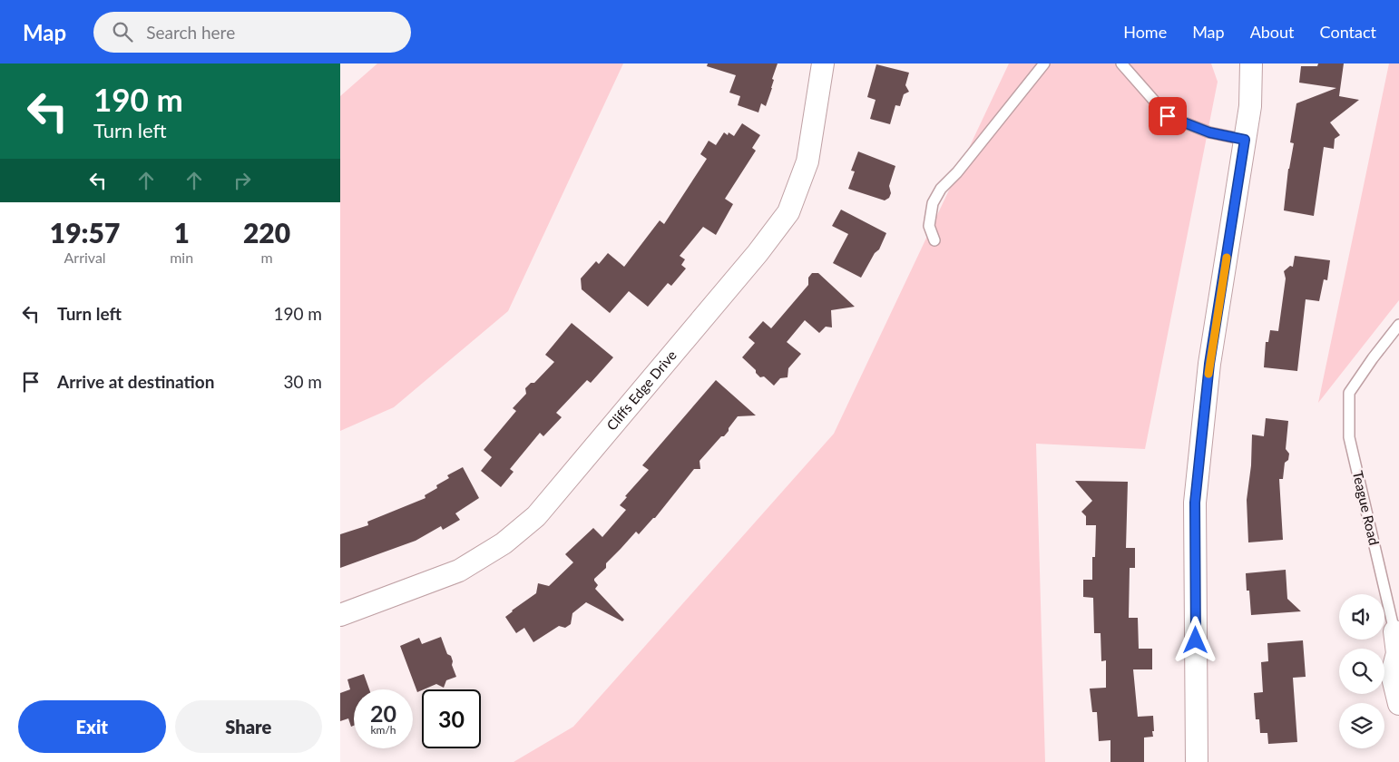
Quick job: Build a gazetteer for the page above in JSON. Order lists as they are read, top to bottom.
{
  "streets": {
    "street": ["Cliffs Edge Drive", "Teague Road"]
  },
  "page": {
    "header": "Map",
    "search": "Search here",
    "nav": [
      "Home",
      "Map",
      "About",
      "Contact"
    ],
    "turn": ["190 m", "Turn left"],
    "eta": [
      "19:57",
      "Arrival",
      "1",
      "min",
      "220",
      "m"
    ],
    "list": [
      {
        "name": "Turn left",
        "value": "190 m"
      },
      {
        "name": "Arrive at destination",
        "value": "30 m"
      }
    ],
    "speed": "20 km/h",
    "limit": "30",
    "buttons": ["Exit", "Share"]
  }
}
